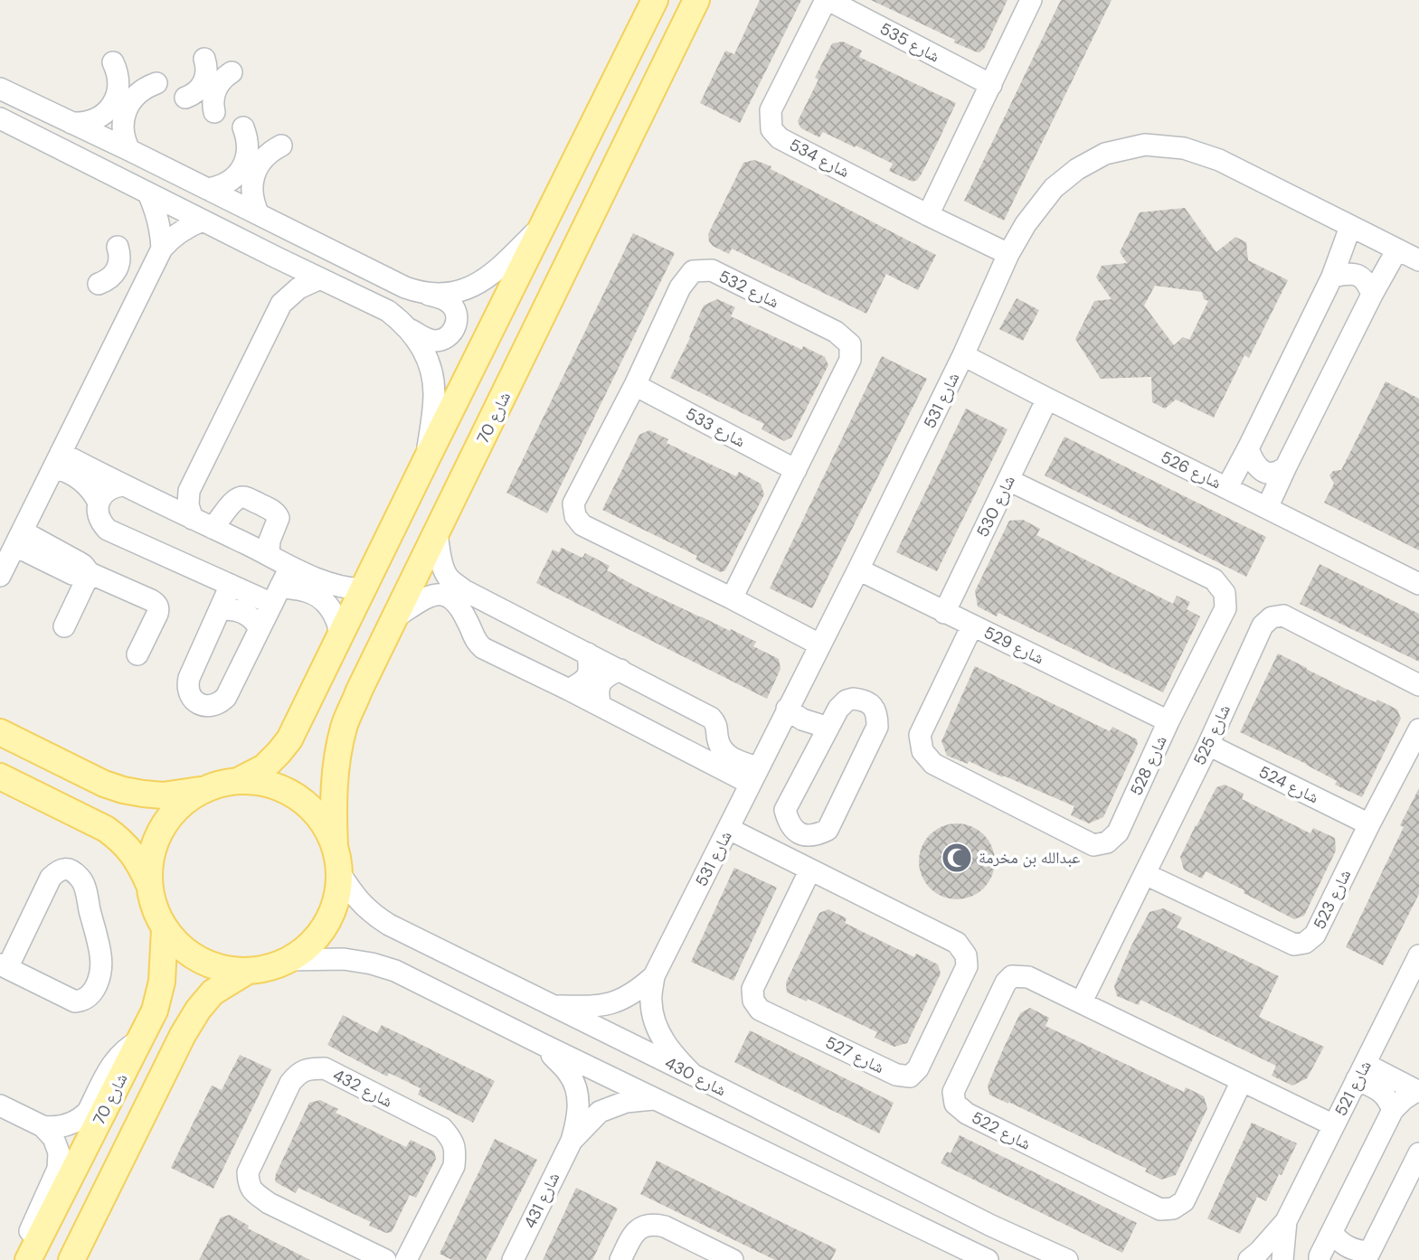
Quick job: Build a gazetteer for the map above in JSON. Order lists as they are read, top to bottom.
{
  "streets": {
    "main road": ["شارع 70"],
    "street": [
      "شارع 535",
      "شارع 534",
      "شارع 532",
      "شارع 531",
      "شارع 533",
      "شارع 526",
      "شارع 530",
      "شارع 529",
      "شارع 525",
      "شارع 528",
      "شارع 524",
      "شارع 523",
      "شارع 527",
      "شارع 430",
      "شارع 432",
      "شارع 521",
      "شارع 522",
      "شارع 431"
    ]
  },
  "crossings": [
    ["شارع 535", "شارع 534"],
    ["شارع 534", "شارع 531"],
    ["شارع 532", "شارع 531"],
    ["شارع 532", "شارع 533"],
    ["شارع 531", "شارع 526"],
    ["شارع 531", "شارع 529"],
    ["شارع 531", "شارع 527"],
    ["شارع 531", "شارع 430"],
    ["شارع 70", "شارع 430"],
    ["شارع 526", "شارع 530"],
    ["شارع 530", "شارع 529"],
    ["شارع 530", "شارع 528"],
    ["شارع 529", "شارع 528"],
    ["شارع 525", "شارع 524"],
    ["شارع 525", "شارع 523"],
    ["شارع 525", "شارع 522"],
    ["شارع 524", "شارع 523"],
    ["شارع 521", "شارع 522"]
  ],
  "places": {
    "mosque": ["عبدالله بن مخرمة"]
  }
}
